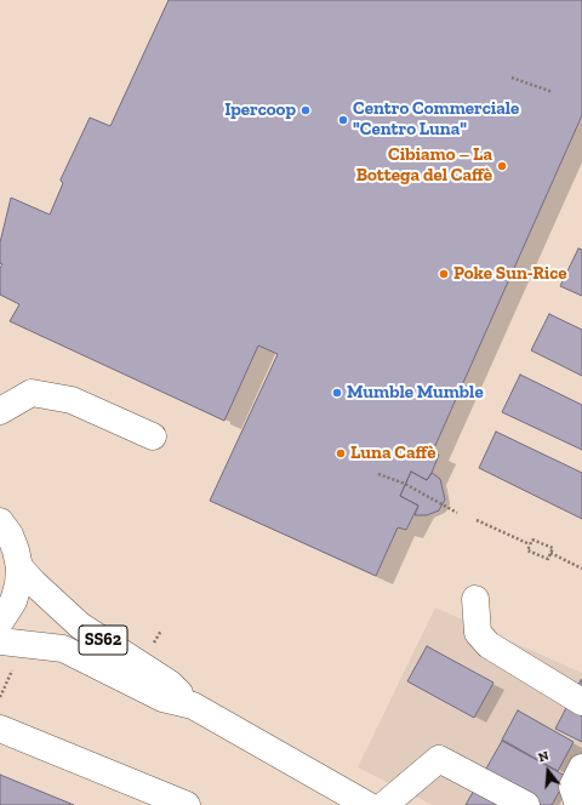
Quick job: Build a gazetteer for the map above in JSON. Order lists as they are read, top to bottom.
{
  "streets": {
    "main road": ["SS62"]
  },
  "places": [
    "Ipercoop",
    "Centro Commerciale \"Centro Luna\"",
    "Cibiamo – La Bottega del Caffè",
    "Poke Sun-Rice",
    "Mumble Mumble",
    "Luna Caffè"
  ],
  "north": "top"
}
